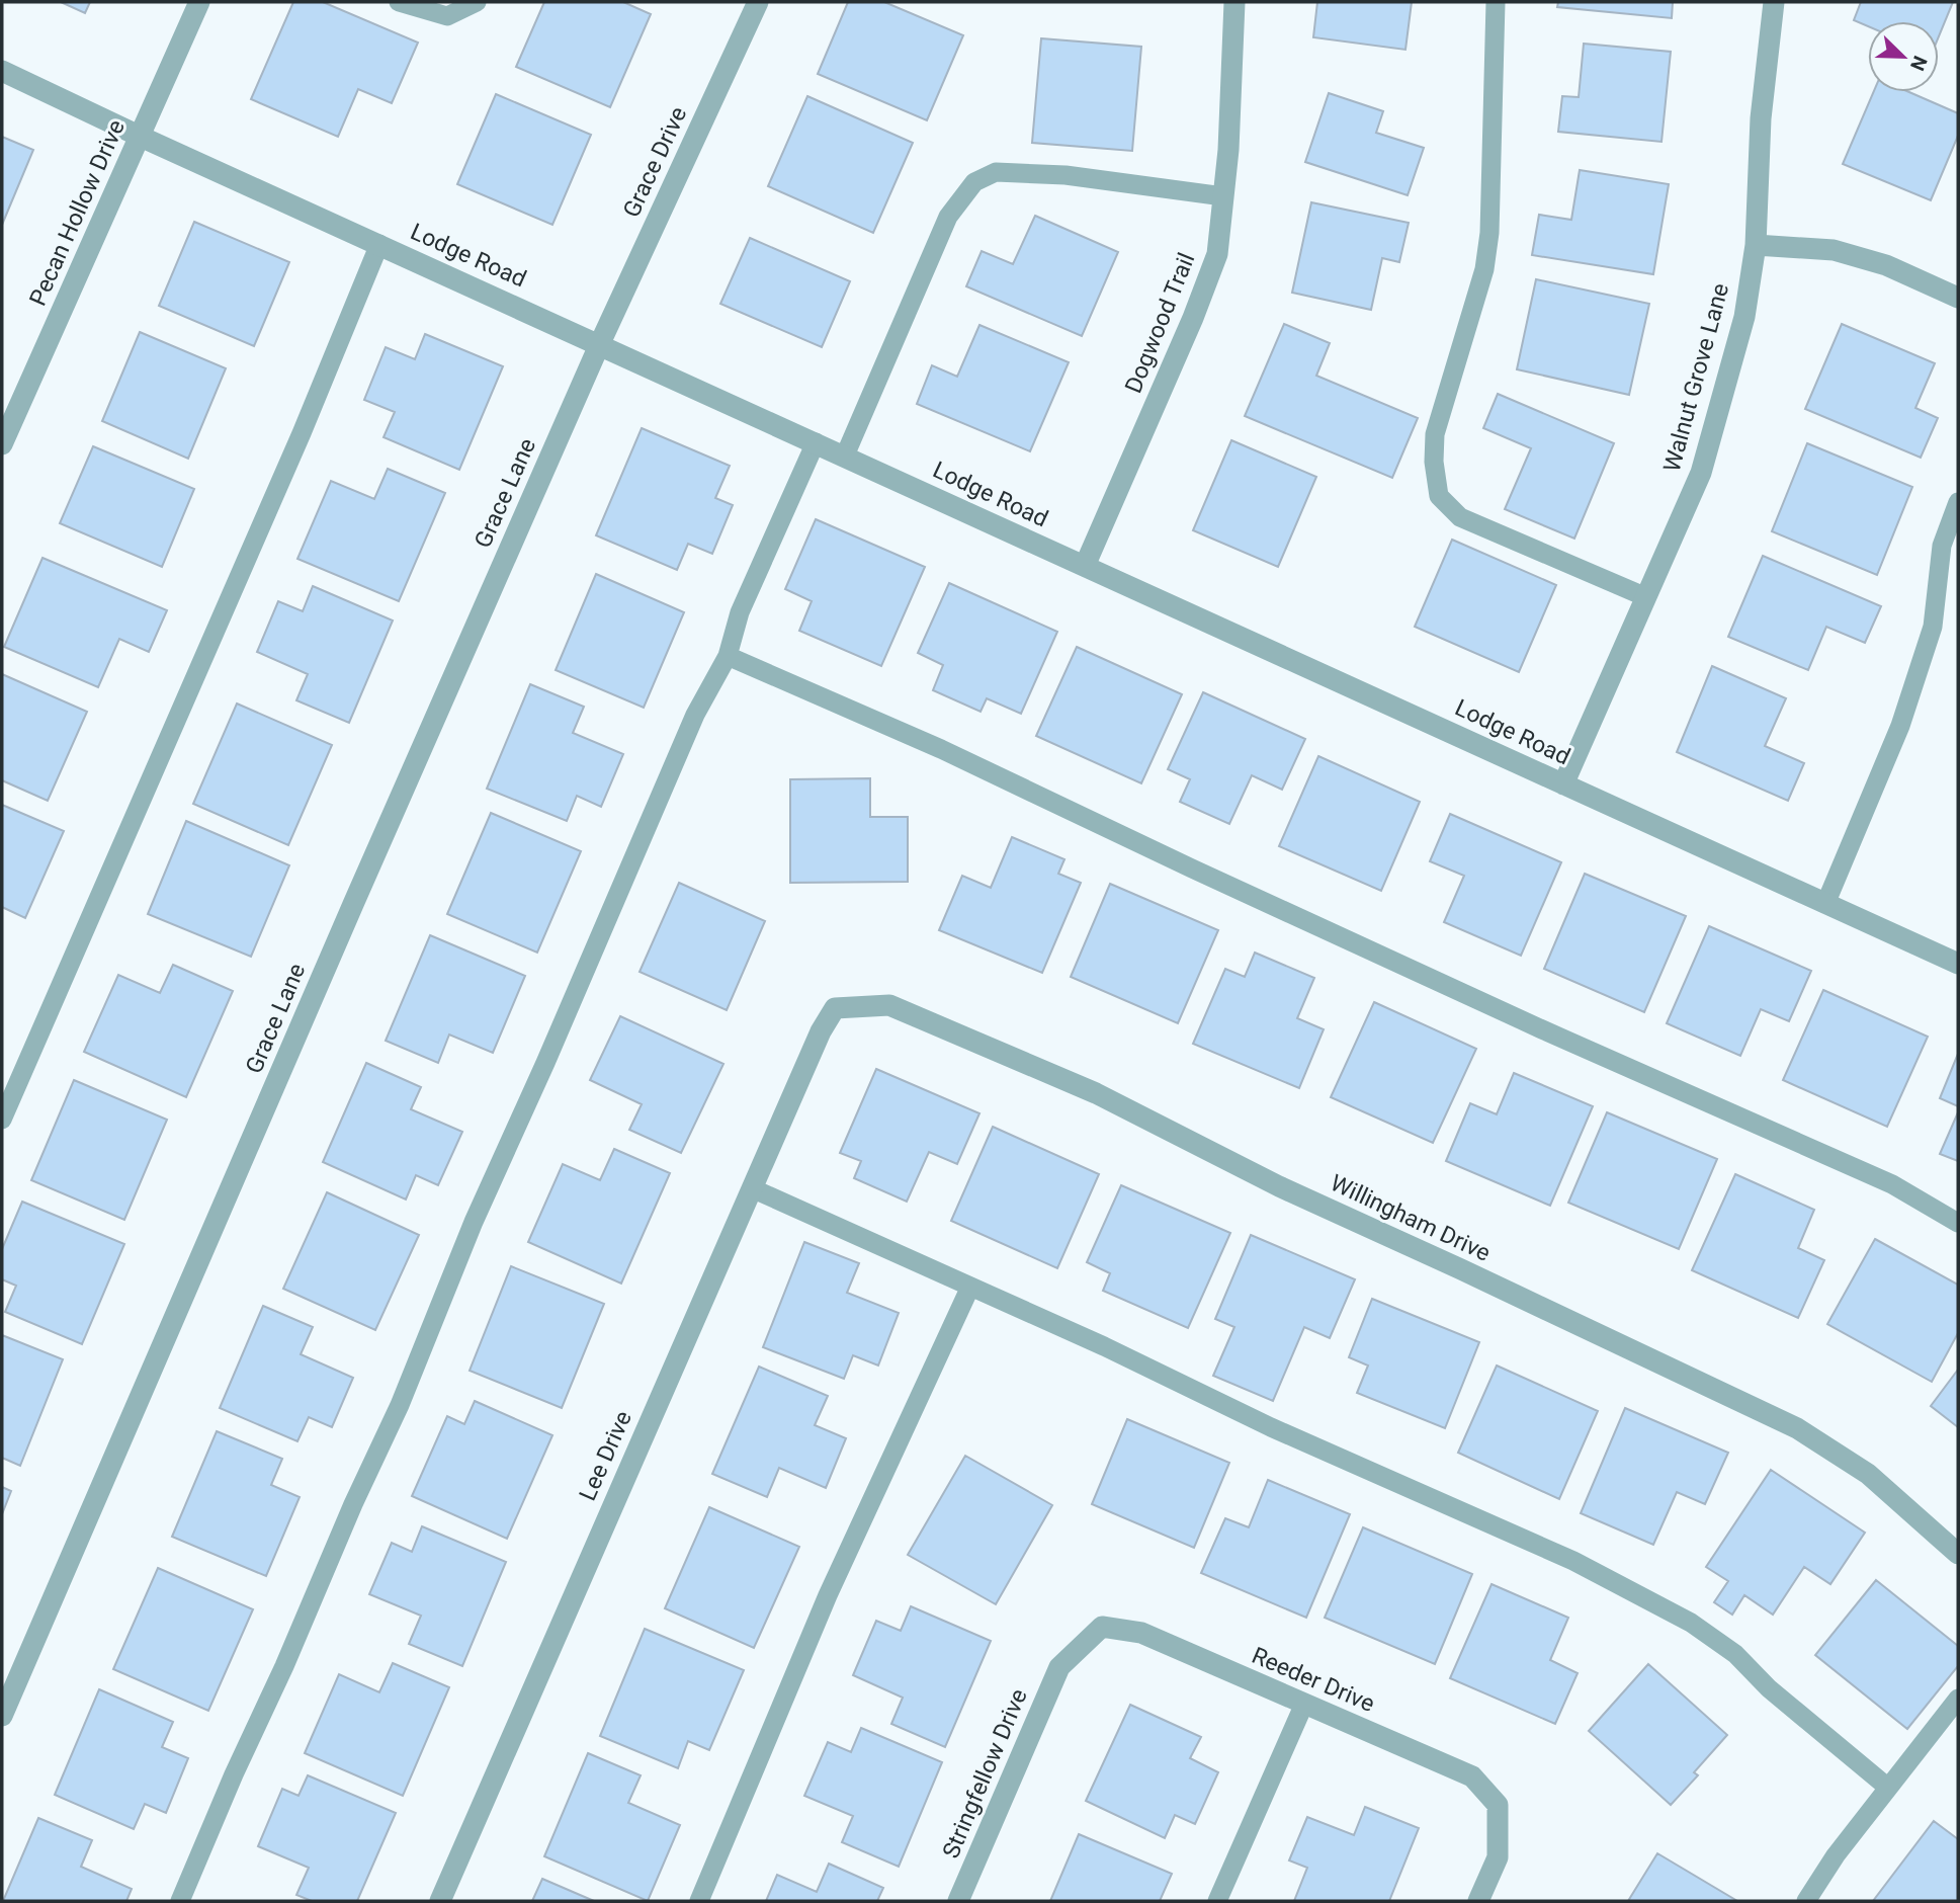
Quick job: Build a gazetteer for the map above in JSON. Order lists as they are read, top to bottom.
{
  "streets": {
    "street": [
      "Grace Drive",
      "Pecan Hollow Drive",
      "Lodge Road",
      "Dogwood Trail",
      "Walnut Grove Lane",
      "Grace Lane",
      "Willingham Drive",
      "Lee Drive",
      "Reeder Drive",
      "Stringfellow Drive"
    ]
  },
  "crossings": [
    ["Grace Drive", "Lodge Road"],
    ["Grace Drive", "Grace Lane"],
    ["Pecan Hollow Drive", "Lodge Road"],
    ["Lodge Road", "Dogwood Trail"],
    ["Lodge Road", "Walnut Grove Lane"],
    ["Lodge Road", "Grace Lane"],
    ["Willingham Drive", "Lee Drive"],
    ["Reeder Drive", "Stringfellow Drive"]
  ],
  "north": "bottom right"
}
